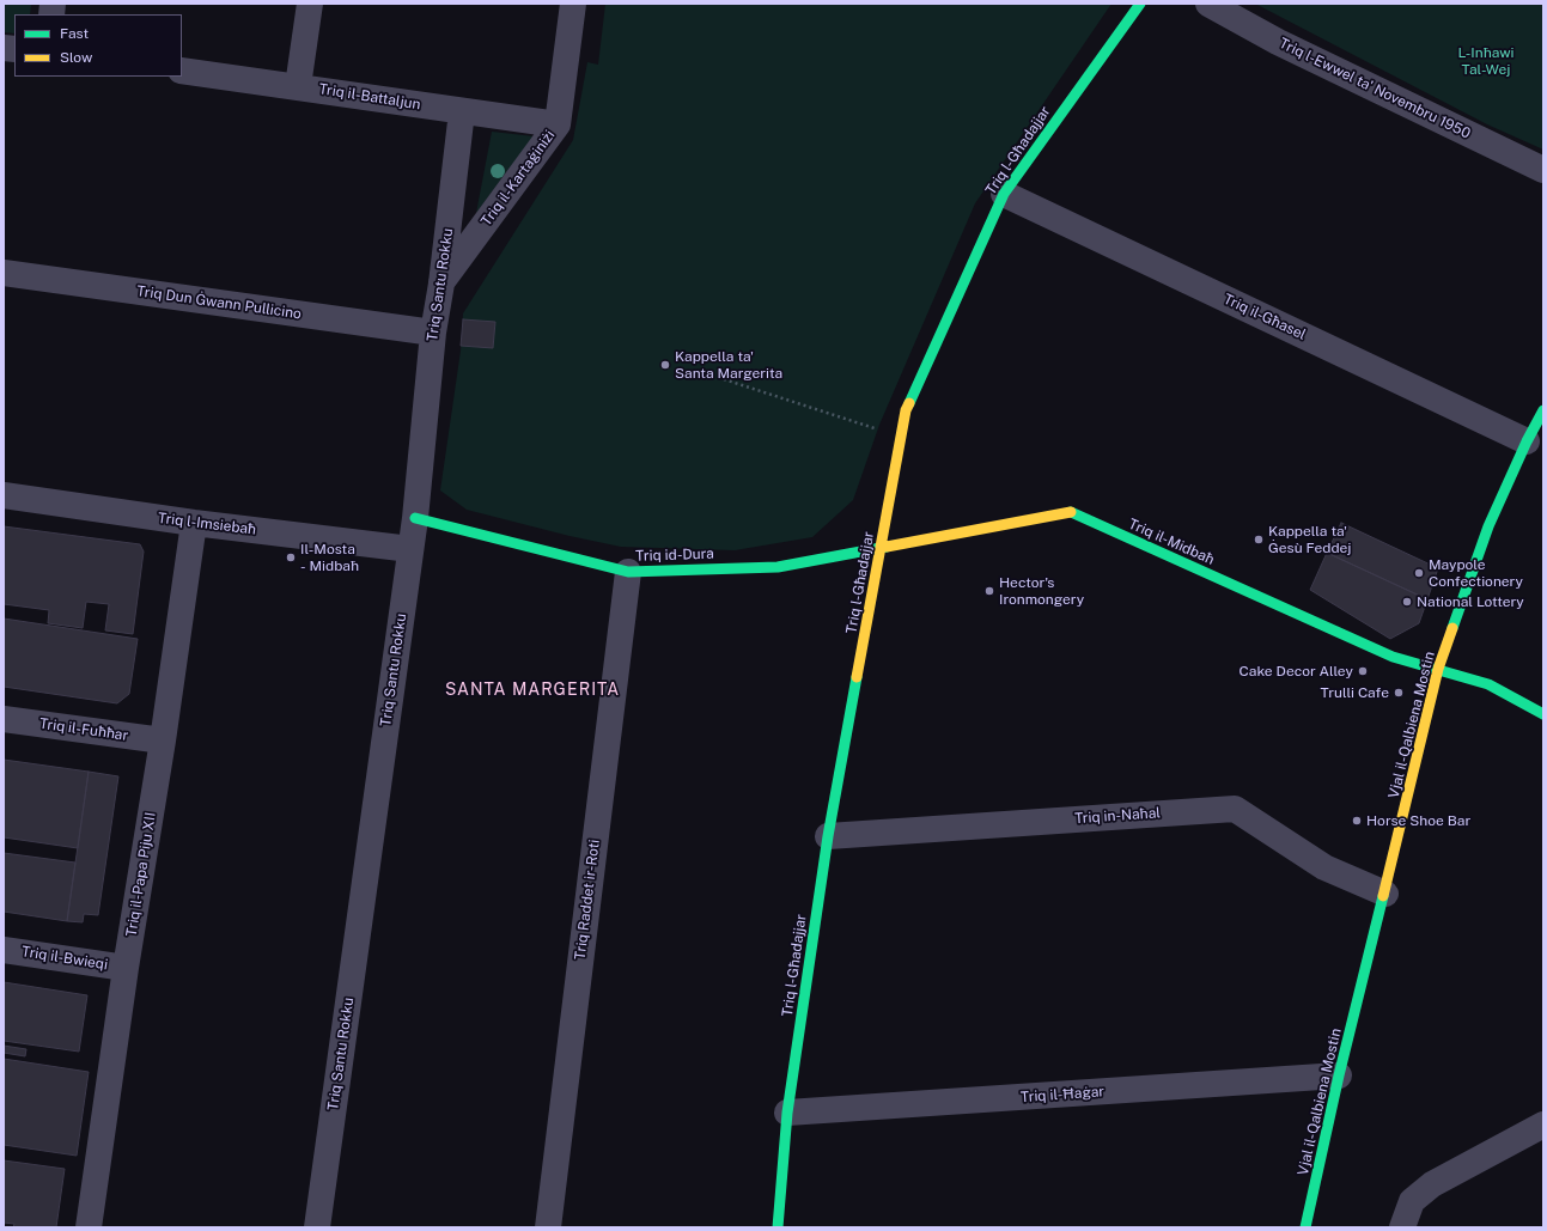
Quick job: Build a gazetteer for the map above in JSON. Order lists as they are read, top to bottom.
{
  "streets": {
    "street": [
      "Triq l-Ewwel ta' Novembru 1950",
      "Triq il-Battaljun",
      "Triq l-Għadajjar",
      "Triq il-Kartaġiniżi",
      "Triq Santu Rokku",
      "Triq Dun Ġwann Pullicino",
      "Triq il-Għasel",
      "Triq l-Imsiebaħ",
      "Triq il-Midbaħ",
      "Triq id-Dura",
      "Vjal il-Qalbiena Mostin",
      "Triq il-Fuħħar",
      "Triq in-Naħal",
      "Triq il-Papa Piju XII",
      "Triq Raddet ir-Roti",
      "Triq il-Bwieqi",
      "Triq il-Ħaġar"
    ]
  },
  "crossings": [
    ["Triq il-Battaljun", "Triq il-Kartaġiniżi"],
    ["Triq il-Battaljun", "Triq Santu Rokku"],
    ["Triq l-Għadajjar", "Triq il-Għasel"],
    ["Triq l-Għadajjar", "Triq il-Midbaħ"],
    ["Triq l-Għadajjar", "Triq id-Dura"],
    ["Triq l-Għadajjar", "Triq in-Naħal"],
    ["Triq l-Għadajjar", "Triq il-Ħaġar"],
    ["Triq il-Kartaġiniżi", "Triq Santu Rokku"],
    ["Triq Santu Rokku", "Triq Dun Ġwann Pullicino"],
    ["Triq Santu Rokku", "Triq l-Imsiebaħ"],
    ["Triq Santu Rokku", "Triq id-Dura"],
    ["Triq il-Għasel", "Vjal il-Qalbiena Mostin"],
    ["Triq l-Imsiebaħ", "Triq il-Papa Piju XII"],
    ["Triq il-Midbaħ", "Triq id-Dura"],
    ["Triq il-Midbaħ", "Vjal il-Qalbiena Mostin"],
    ["Triq id-Dura", "Triq Raddet ir-Roti"],
    ["Vjal il-Qalbiena Mostin", "Triq in-Naħal"],
    ["Vjal il-Qalbiena Mostin", "Triq il-Ħaġar"],
    ["Triq il-Fuħħar", "Triq il-Papa Piju XII"],
    ["Triq il-Papa Piju XII", "Triq il-Bwieqi"]
  ],
  "districts": ["SANTA MARGERITA"],
  "parks": ["L-Inħawi Tal-Wej"],
  "places": [
    "Kappella ta' Santa Margerita",
    "Kappella ta' Ġesù Feddej",
    "Il-Mosta - Midbaħ",
    "Maypole Confectionery",
    "Hector's Ironmongery",
    "National Lottery",
    "Cake Decor Alley",
    "Trulli Cafe",
    "Horse Shoe Bar"
  ],
  "legend": ["Fast", "Slow"]
}
